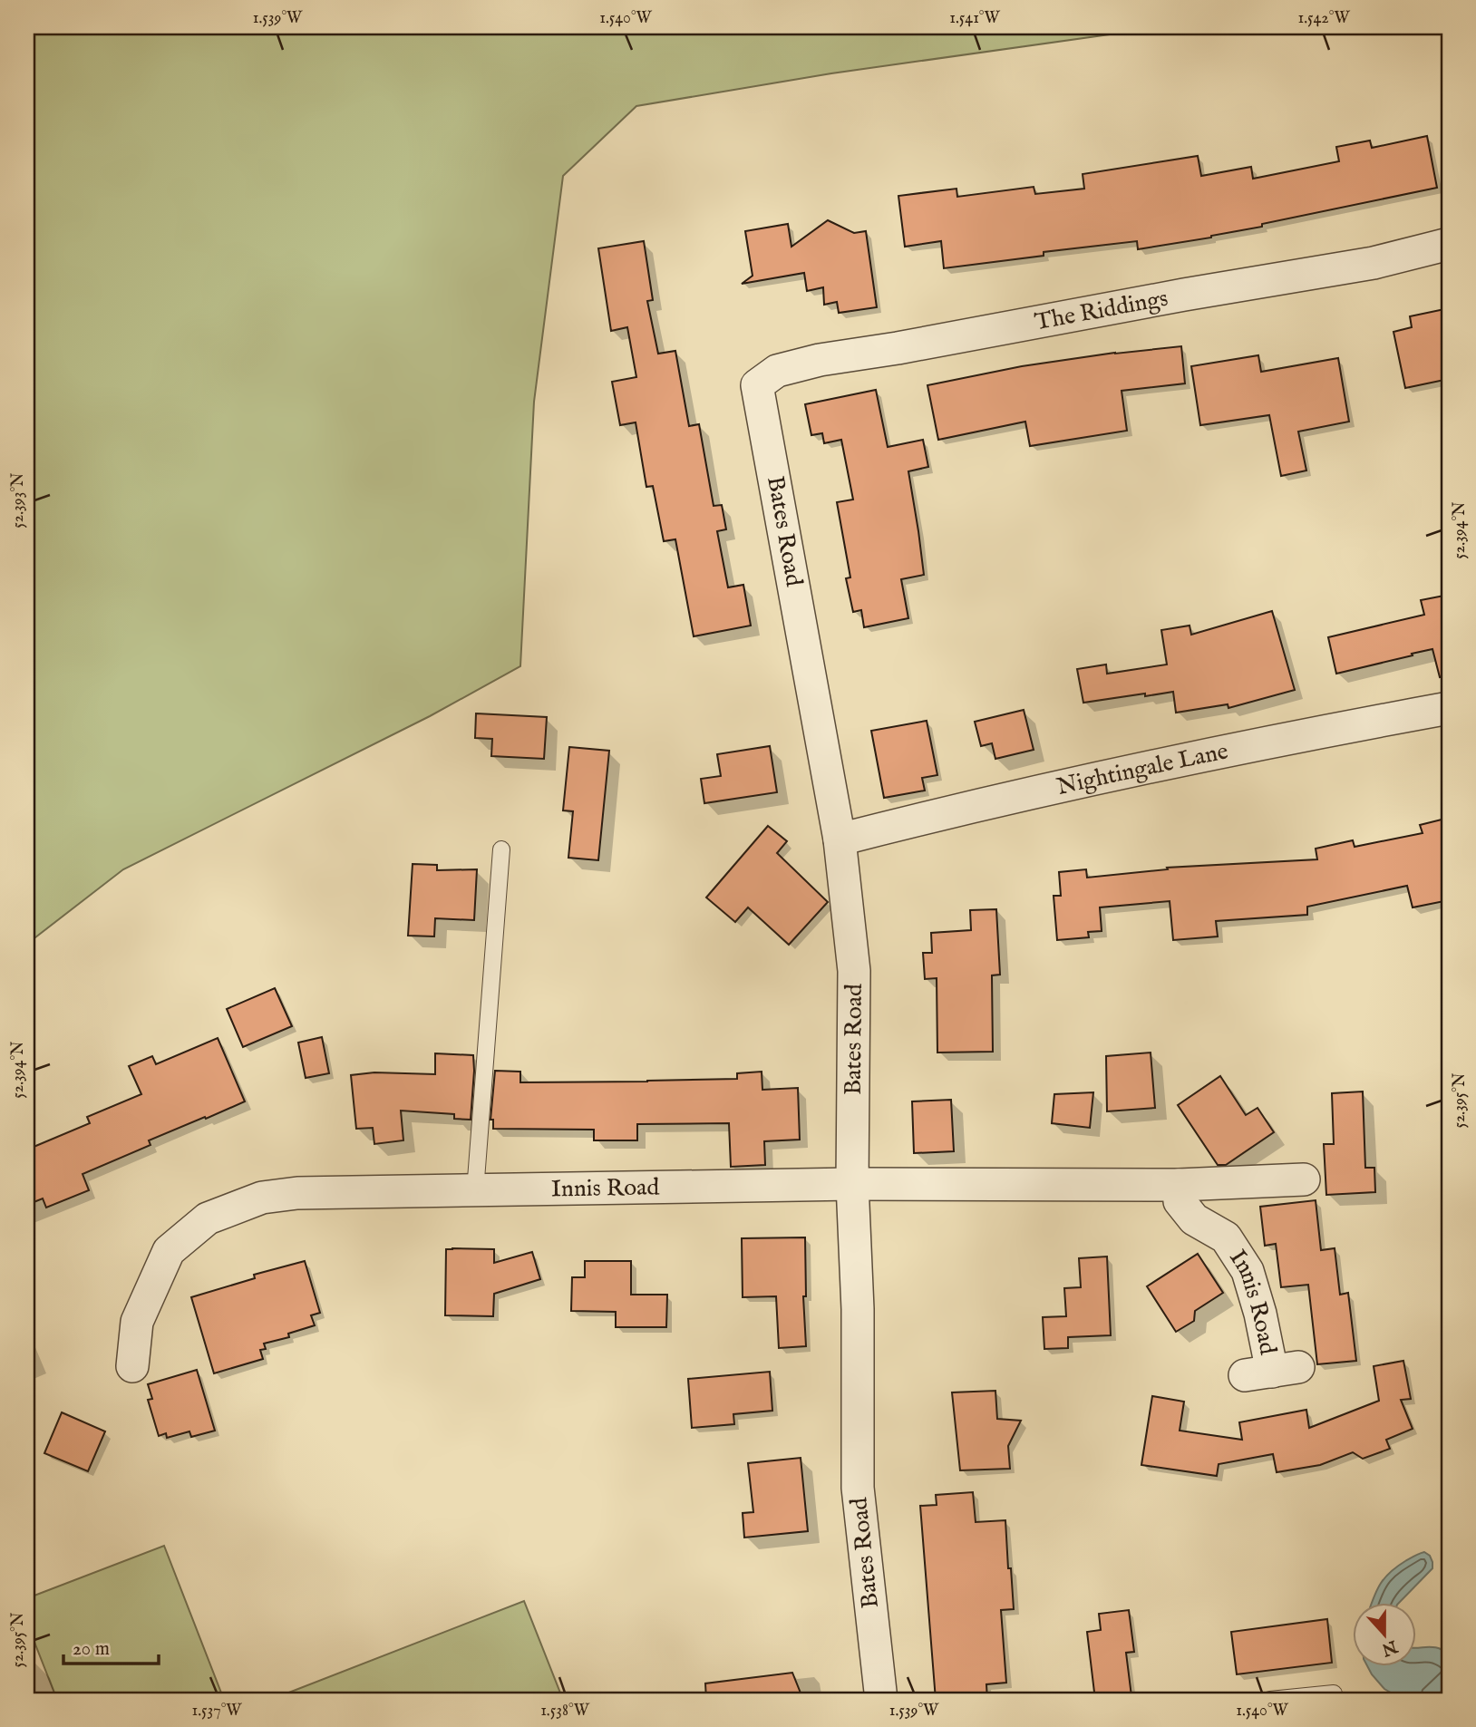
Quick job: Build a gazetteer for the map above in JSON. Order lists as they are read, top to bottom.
{
  "streets": {
    "street": [
      "The Riddings",
      "Bates Road",
      "Nightingale Lane",
      "Innis Road"
    ]
  },
  "crossings": [
    ["The Riddings", "Bates Road"],
    ["Bates Road", "Nightingale Lane"],
    ["Bates Road", "Innis Road"]
  ],
  "scale_bar": "20 m",
  "north": "bottom",
  "coordinates": [
    "1.539°W",
    "1.540°W",
    "1.541°W",
    "1.542°W",
    "52.393°N",
    "52.394°N",
    "52.395°N",
    "1.537°W",
    "1.538°W"
  ]
}
